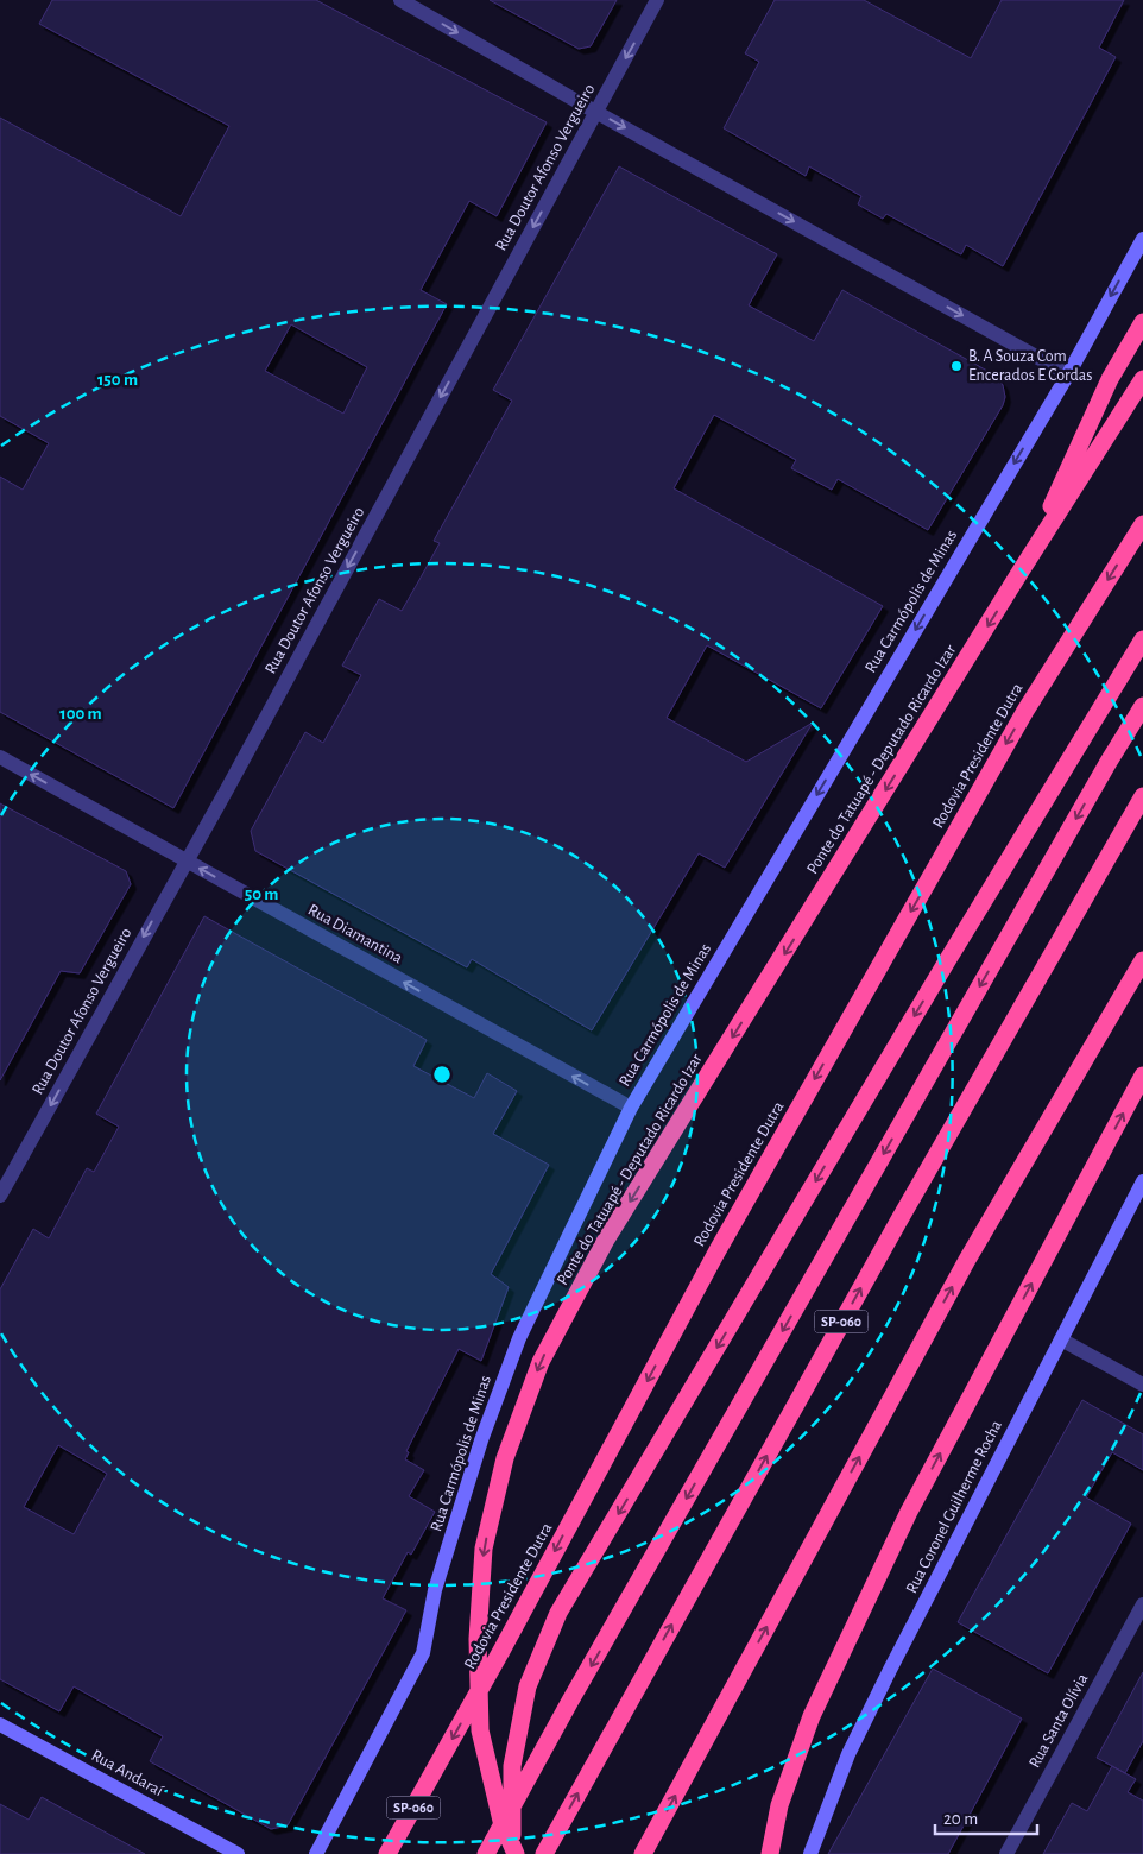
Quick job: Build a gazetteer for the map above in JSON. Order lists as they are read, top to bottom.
{
  "streets": {
    "highway": ["Rodovia Presidente Dutra", "Ponte do Tatuapé - Deputado Ricardo Izar", "SP-060"],
    "main road": ["Rua Carmópolis de Minas", "Rua Coronel Guilherme Rocha", "Rua Andaraí"],
    "street": ["Rua Doutor Afonso Vergueiro", "Rua Diamantina", "Rua Santa Olívia"]
  },
  "crossings": [
    ["Rua Doutor Afonso Vergueiro", "Rua Diamantina"],
    ["Rua Carmópolis de Minas", "Rua Diamantina"]
  ],
  "one_way": ["Rua Doutor Afonso Vergueiro", "Rua Carmópolis de Minas", "Rua Diamantina"],
  "places": ["B. A Souza Com Encerados E Cordas"],
  "scale_bar": "20 m",
  "rings": ["150 m", "100 m", "50 m"]
}
